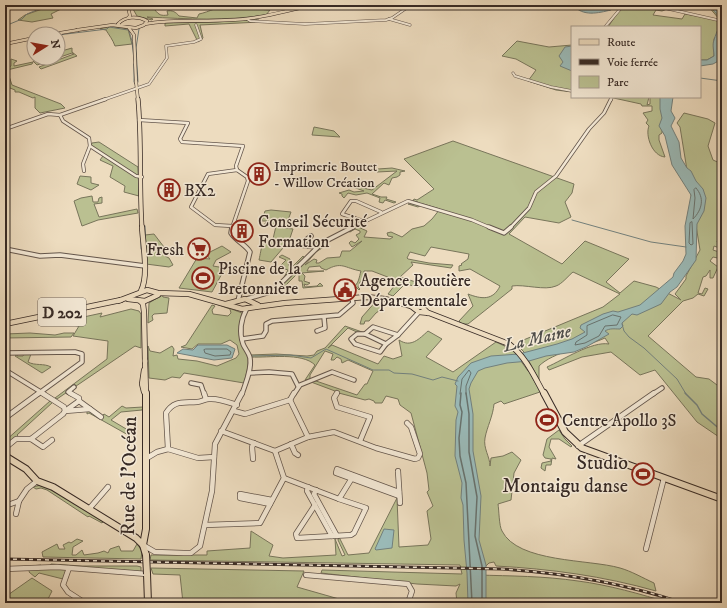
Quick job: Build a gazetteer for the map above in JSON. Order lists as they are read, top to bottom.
{
  "streets": {
    "main road": ["D 202", "Rue de l'Océan"]
  },
  "crossings": [
    ["D 202", "Rue de l'Océan"]
  ],
  "water": ["La Maine"],
  "places": {
    "building": ["Imprimerie Boutet - Willow Création", "BX2", "Conseil Sécurité Formation"],
    "supermarket": ["Fresh"],
    "sports": ["Piscine de la Bretonnière", "Centre Apollo 3S", "Studio Montaigu danse"],
    "public building": ["Agence Routière Départementale"]
  },
  "legend": ["Route", "Voie ferrée", "Parc"],
  "north": "right"
}
